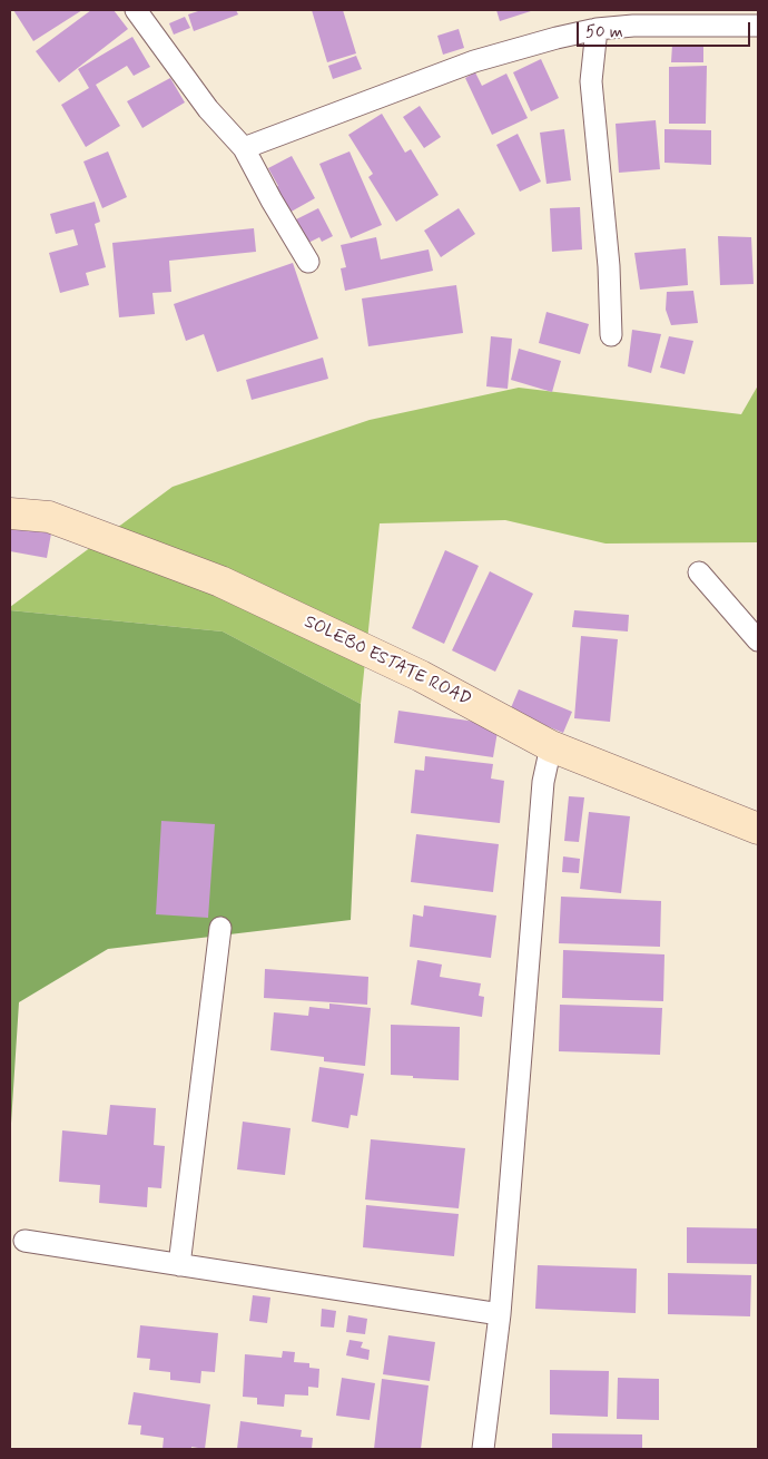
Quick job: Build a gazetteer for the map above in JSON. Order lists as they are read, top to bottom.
{
  "streets": {
    "street": ["SOLEBO ESTATE ROAD"]
  },
  "scale_bar": "50 m"
}
